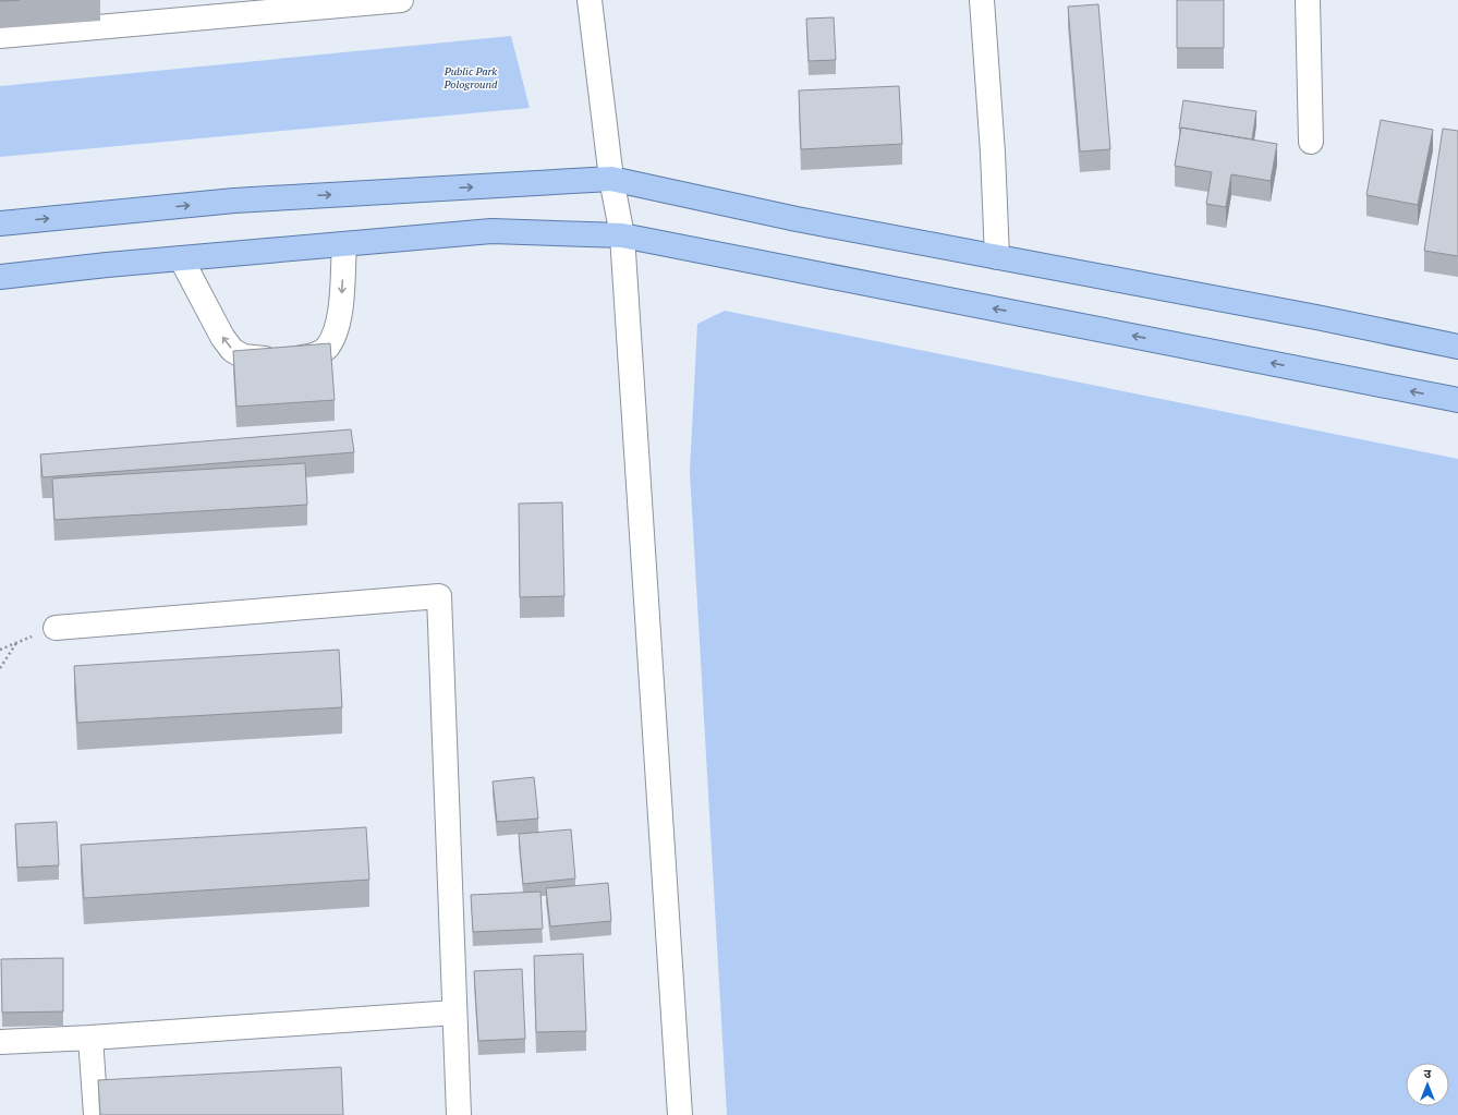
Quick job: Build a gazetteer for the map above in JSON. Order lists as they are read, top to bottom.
{
  "parks": ["Public Park Pologround"],
  "north": "top"
}
